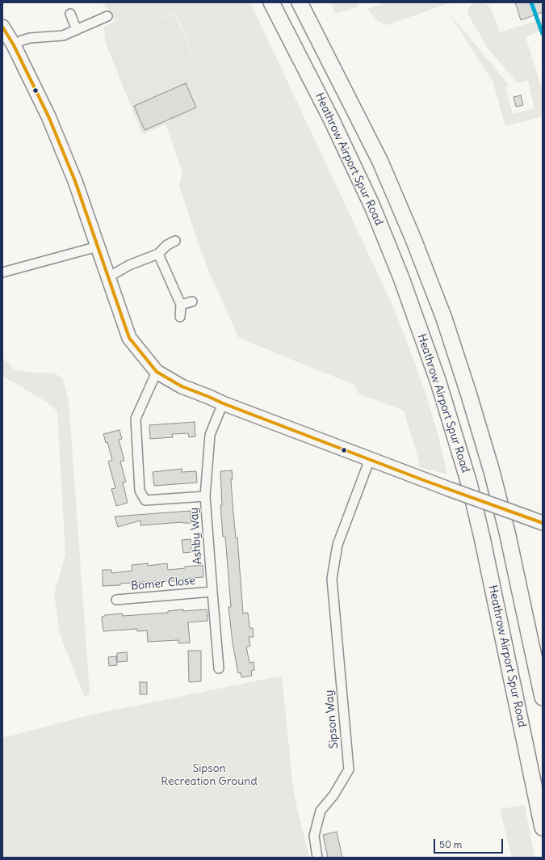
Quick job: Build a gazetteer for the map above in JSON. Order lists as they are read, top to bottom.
{
  "streets": {
    "highway": ["Heathrow Airport Spur Road"],
    "street": ["Ashby Way", "Bomer Close", "Sipson Way"]
  },
  "crossings": [
    ["Ashby Way", "Bomer Close"]
  ],
  "parks": ["Sipson Recreation Ground"],
  "scale_bar": "50 m"
}
